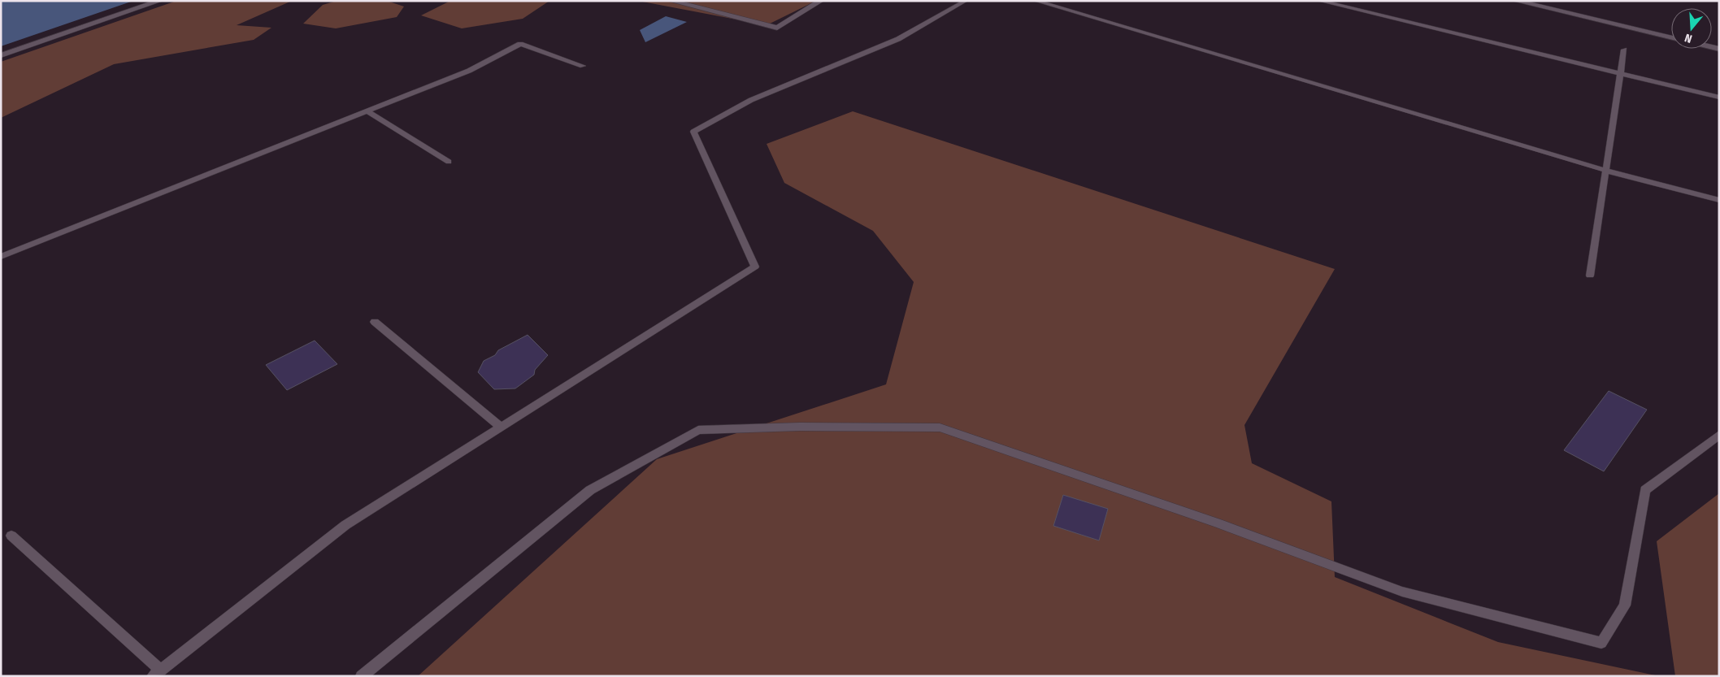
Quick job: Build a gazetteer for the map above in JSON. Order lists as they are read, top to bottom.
{
  "north": "bottom"
}
